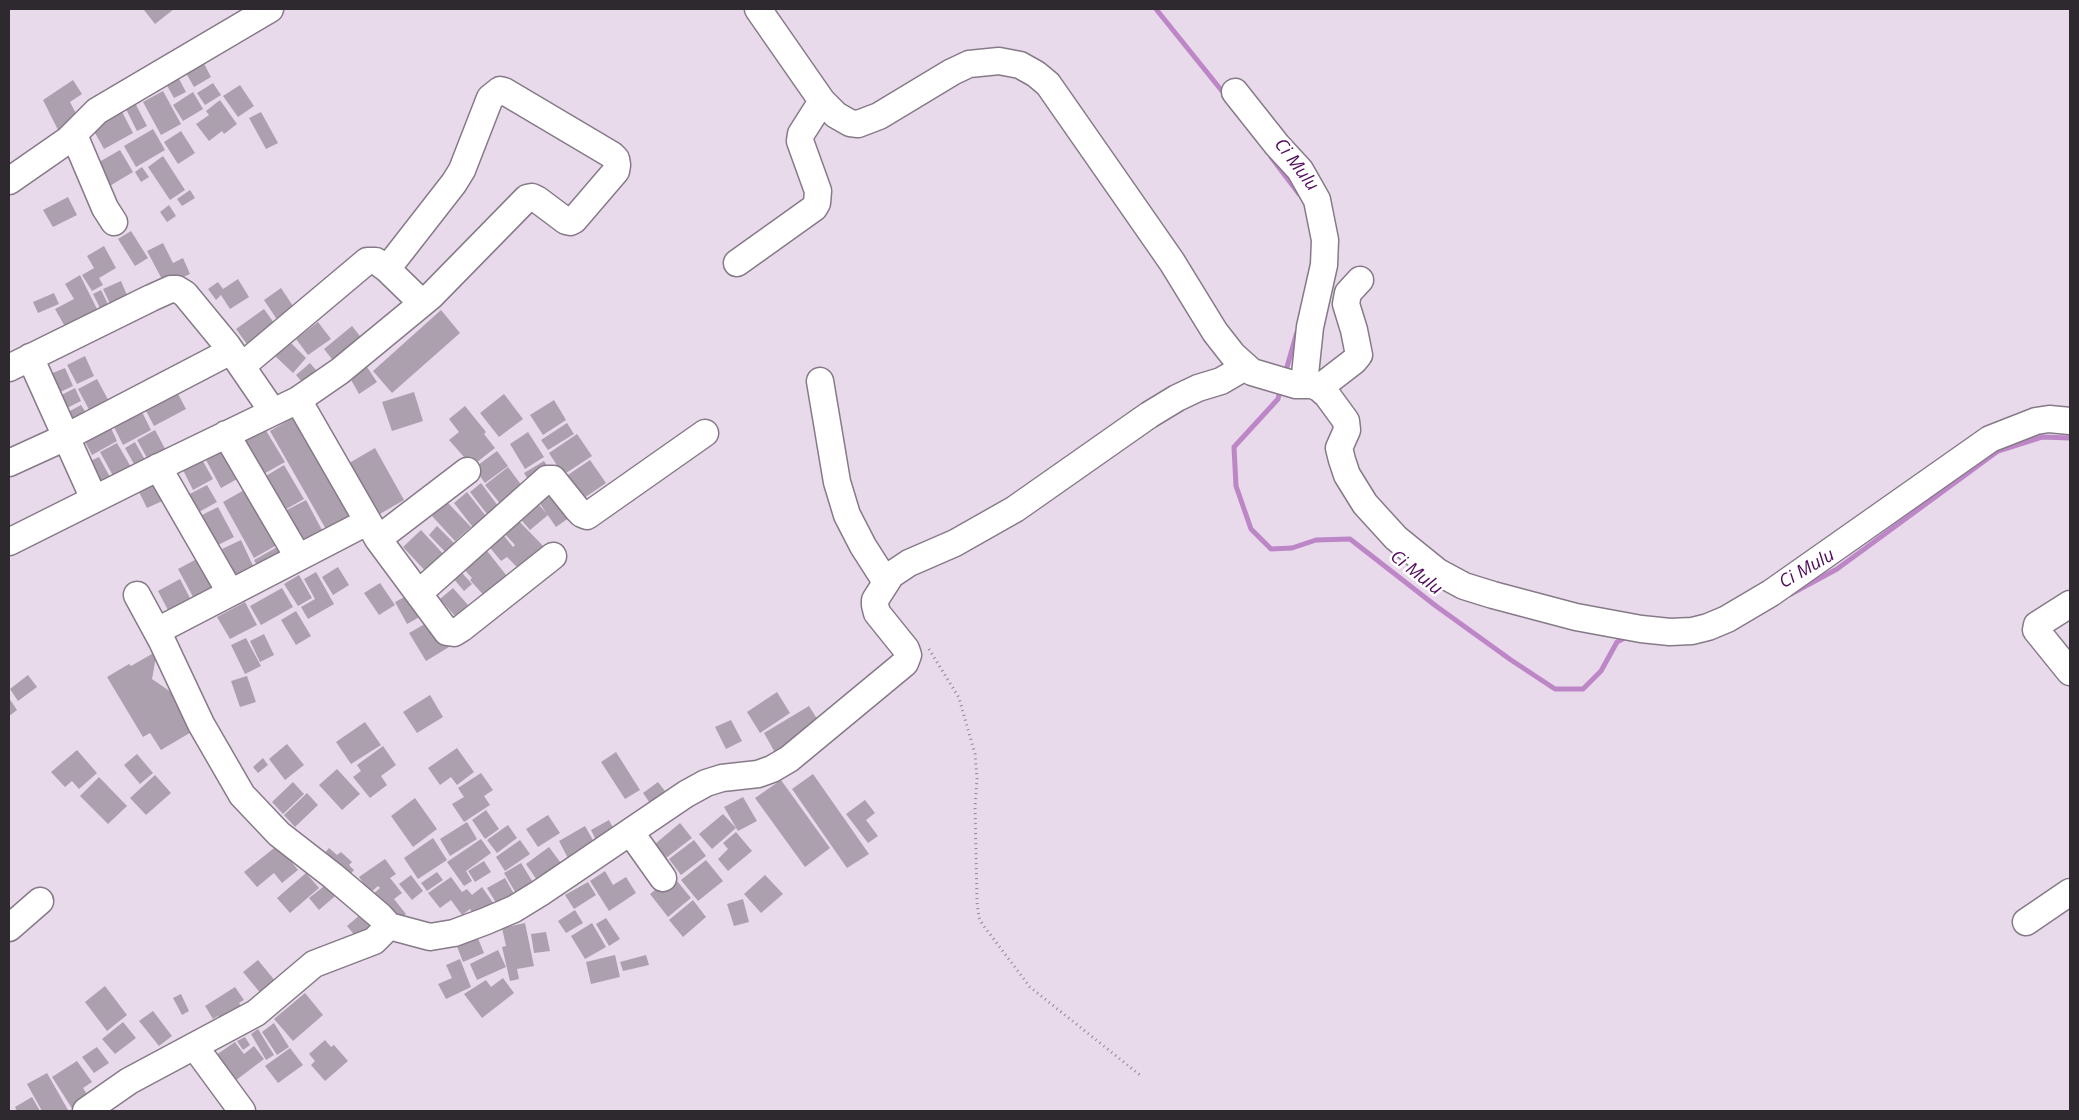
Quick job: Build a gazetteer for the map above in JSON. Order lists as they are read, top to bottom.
{
  "water": ["Ci Mulu"]
}
